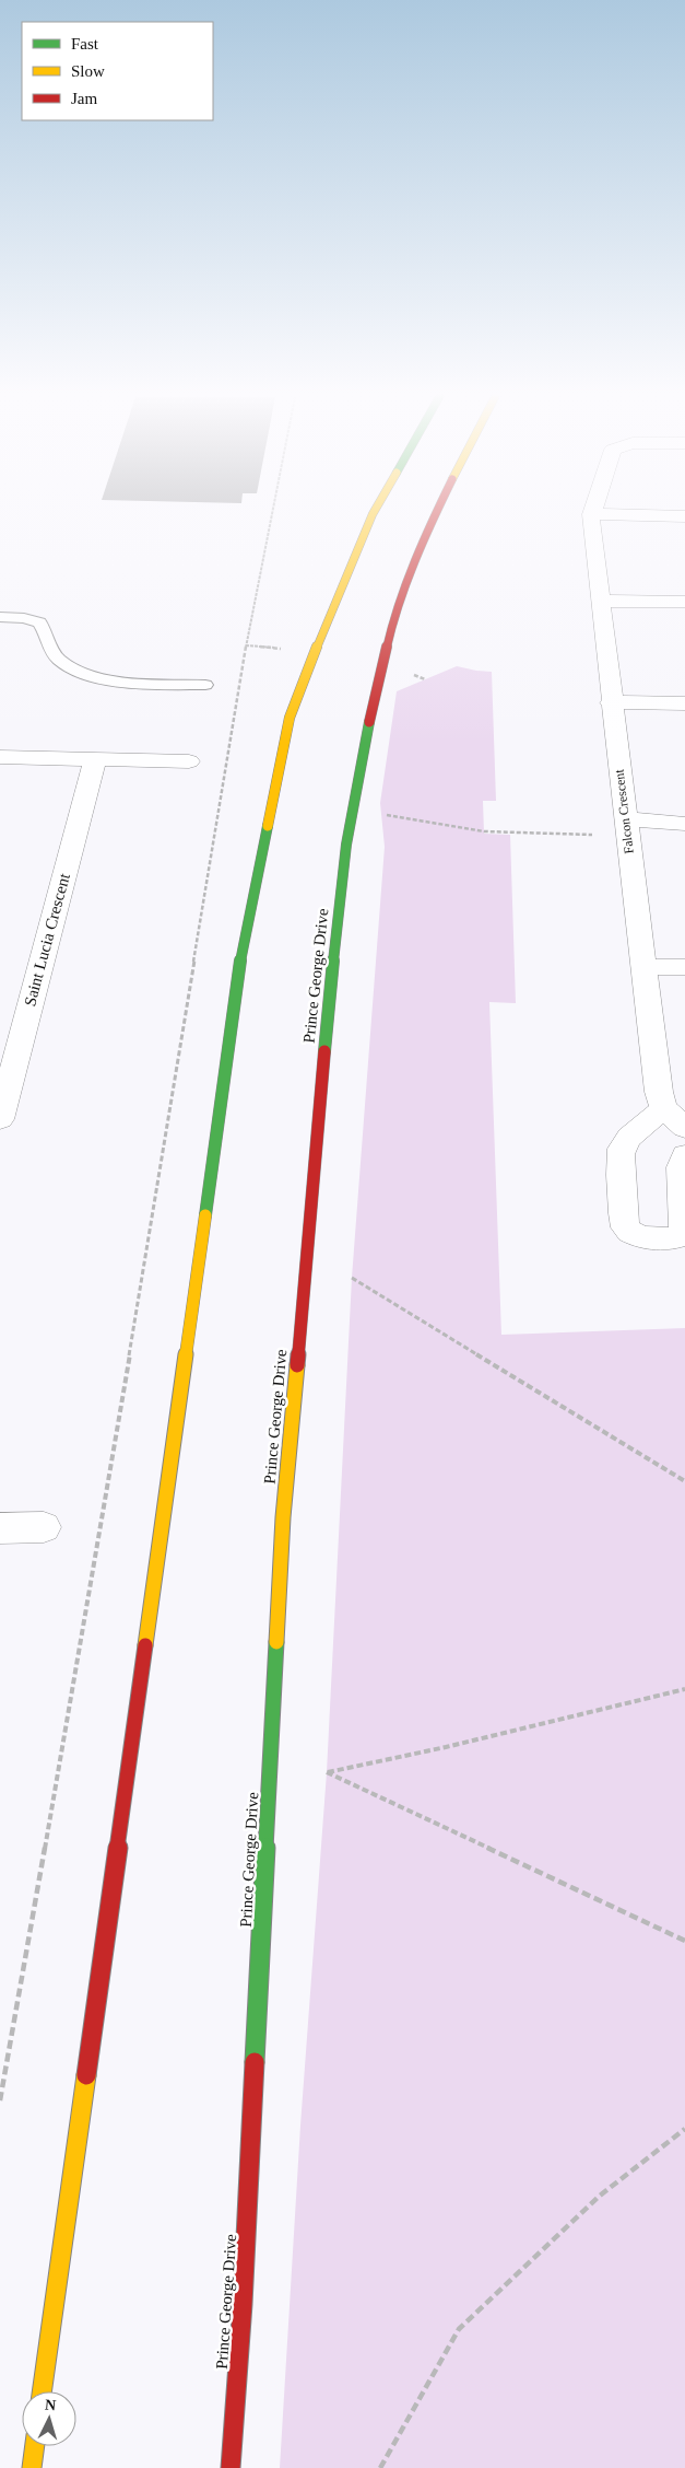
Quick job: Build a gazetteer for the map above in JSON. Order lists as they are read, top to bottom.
{
  "streets": {
    "main road": ["Prince George Drive"],
    "street": ["Falcon Crescent", "Saint Lucia Crescent"]
  },
  "legend": ["Fast", "Slow", "Jam"],
  "north": "top"
}
